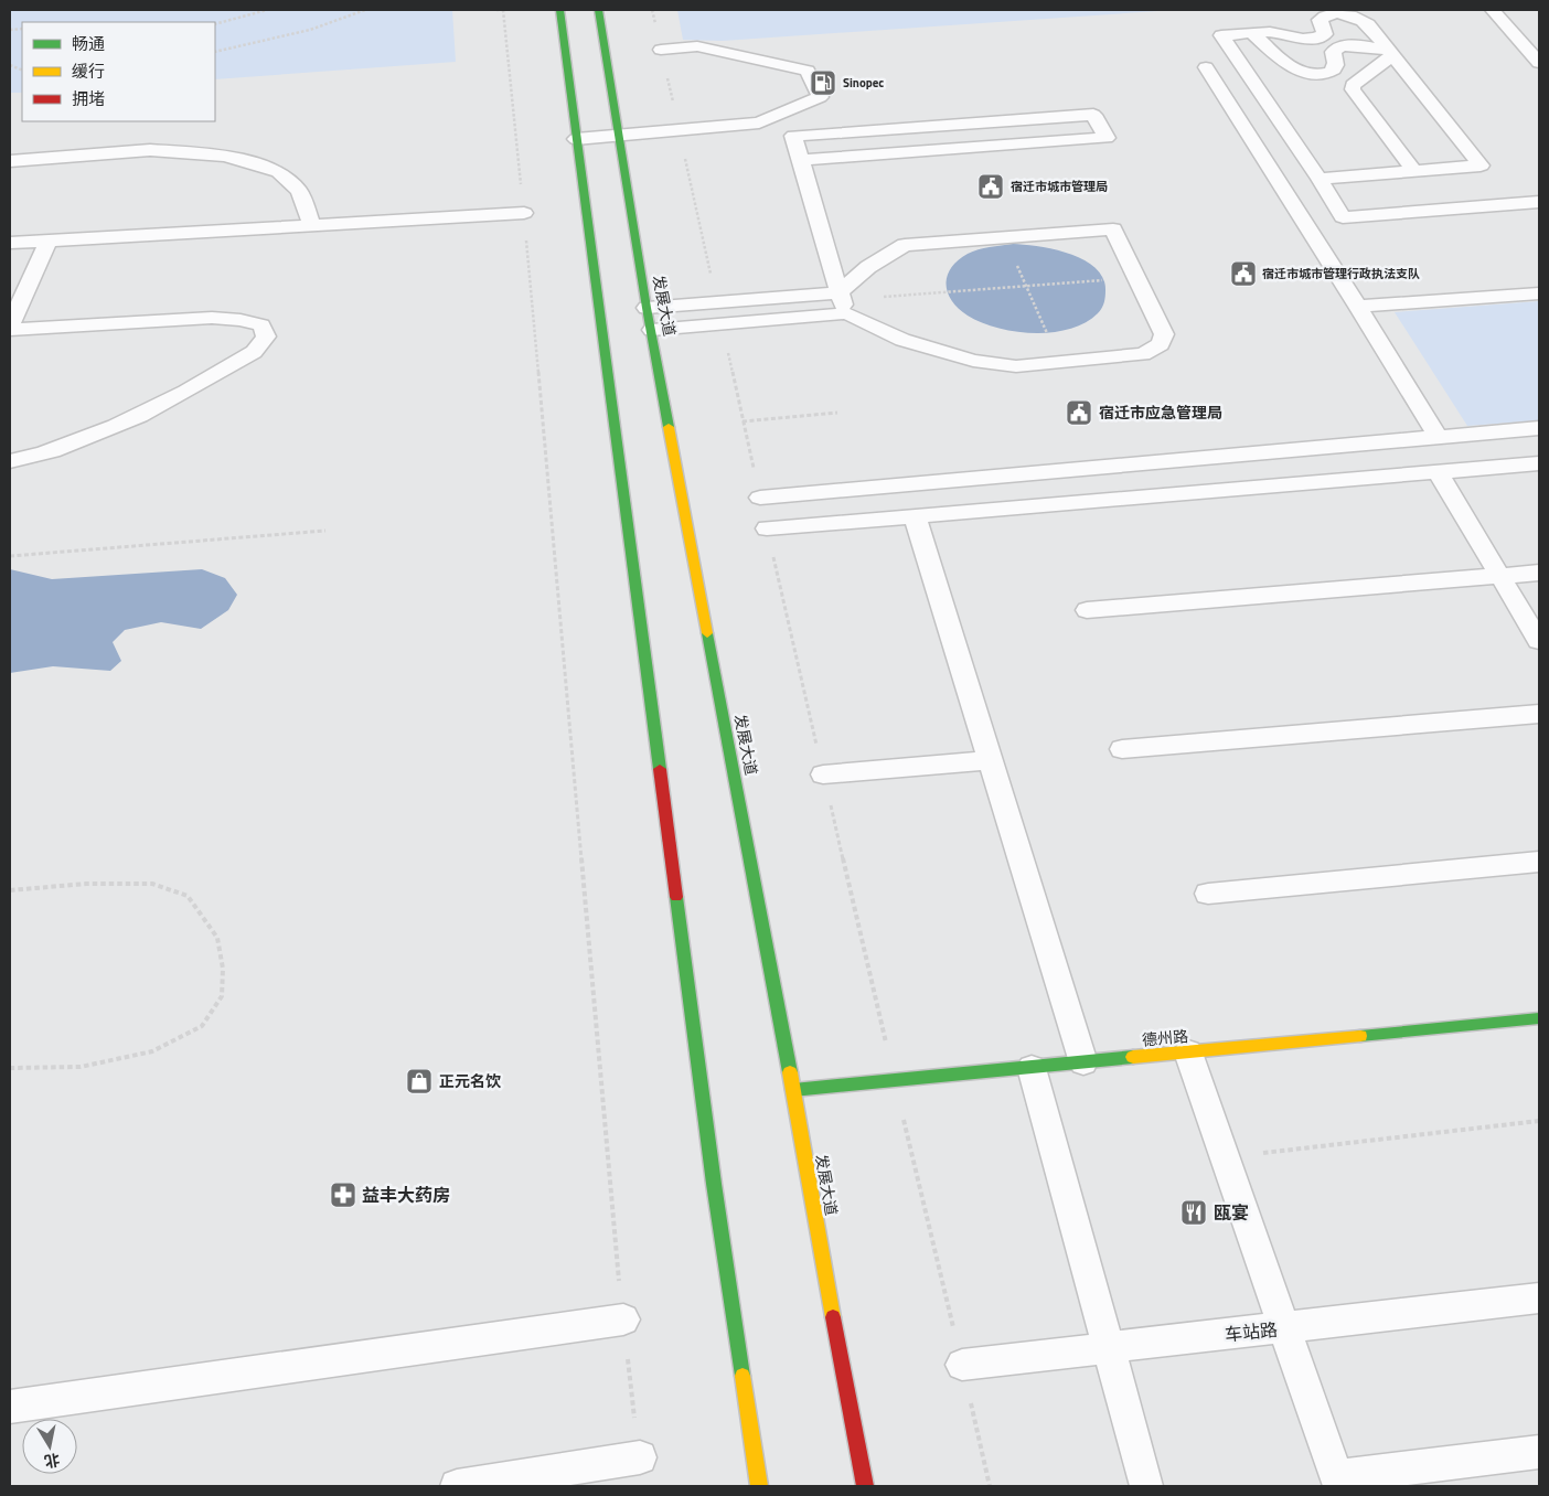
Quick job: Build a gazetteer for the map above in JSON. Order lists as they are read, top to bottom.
{
  "streets": {
    "main road": ["发展大道", "德州路"],
    "lane": ["车站路"]
  },
  "crossings": [
    ["发展大道", "德州路"]
  ],
  "places": {
    "fuel station": ["Sinopec"],
    "public building": ["宿迁市城市管理局", "宿迁市城市管理行政执法支队", "宿迁市应急管理局"],
    "shop": ["正元名饮"],
    "pharmacy": ["益丰大药房"],
    "restaurant": ["瓯宴"]
  },
  "legend": ["畅通", "缓行", "拥堵"],
  "north": "bottom"
}
